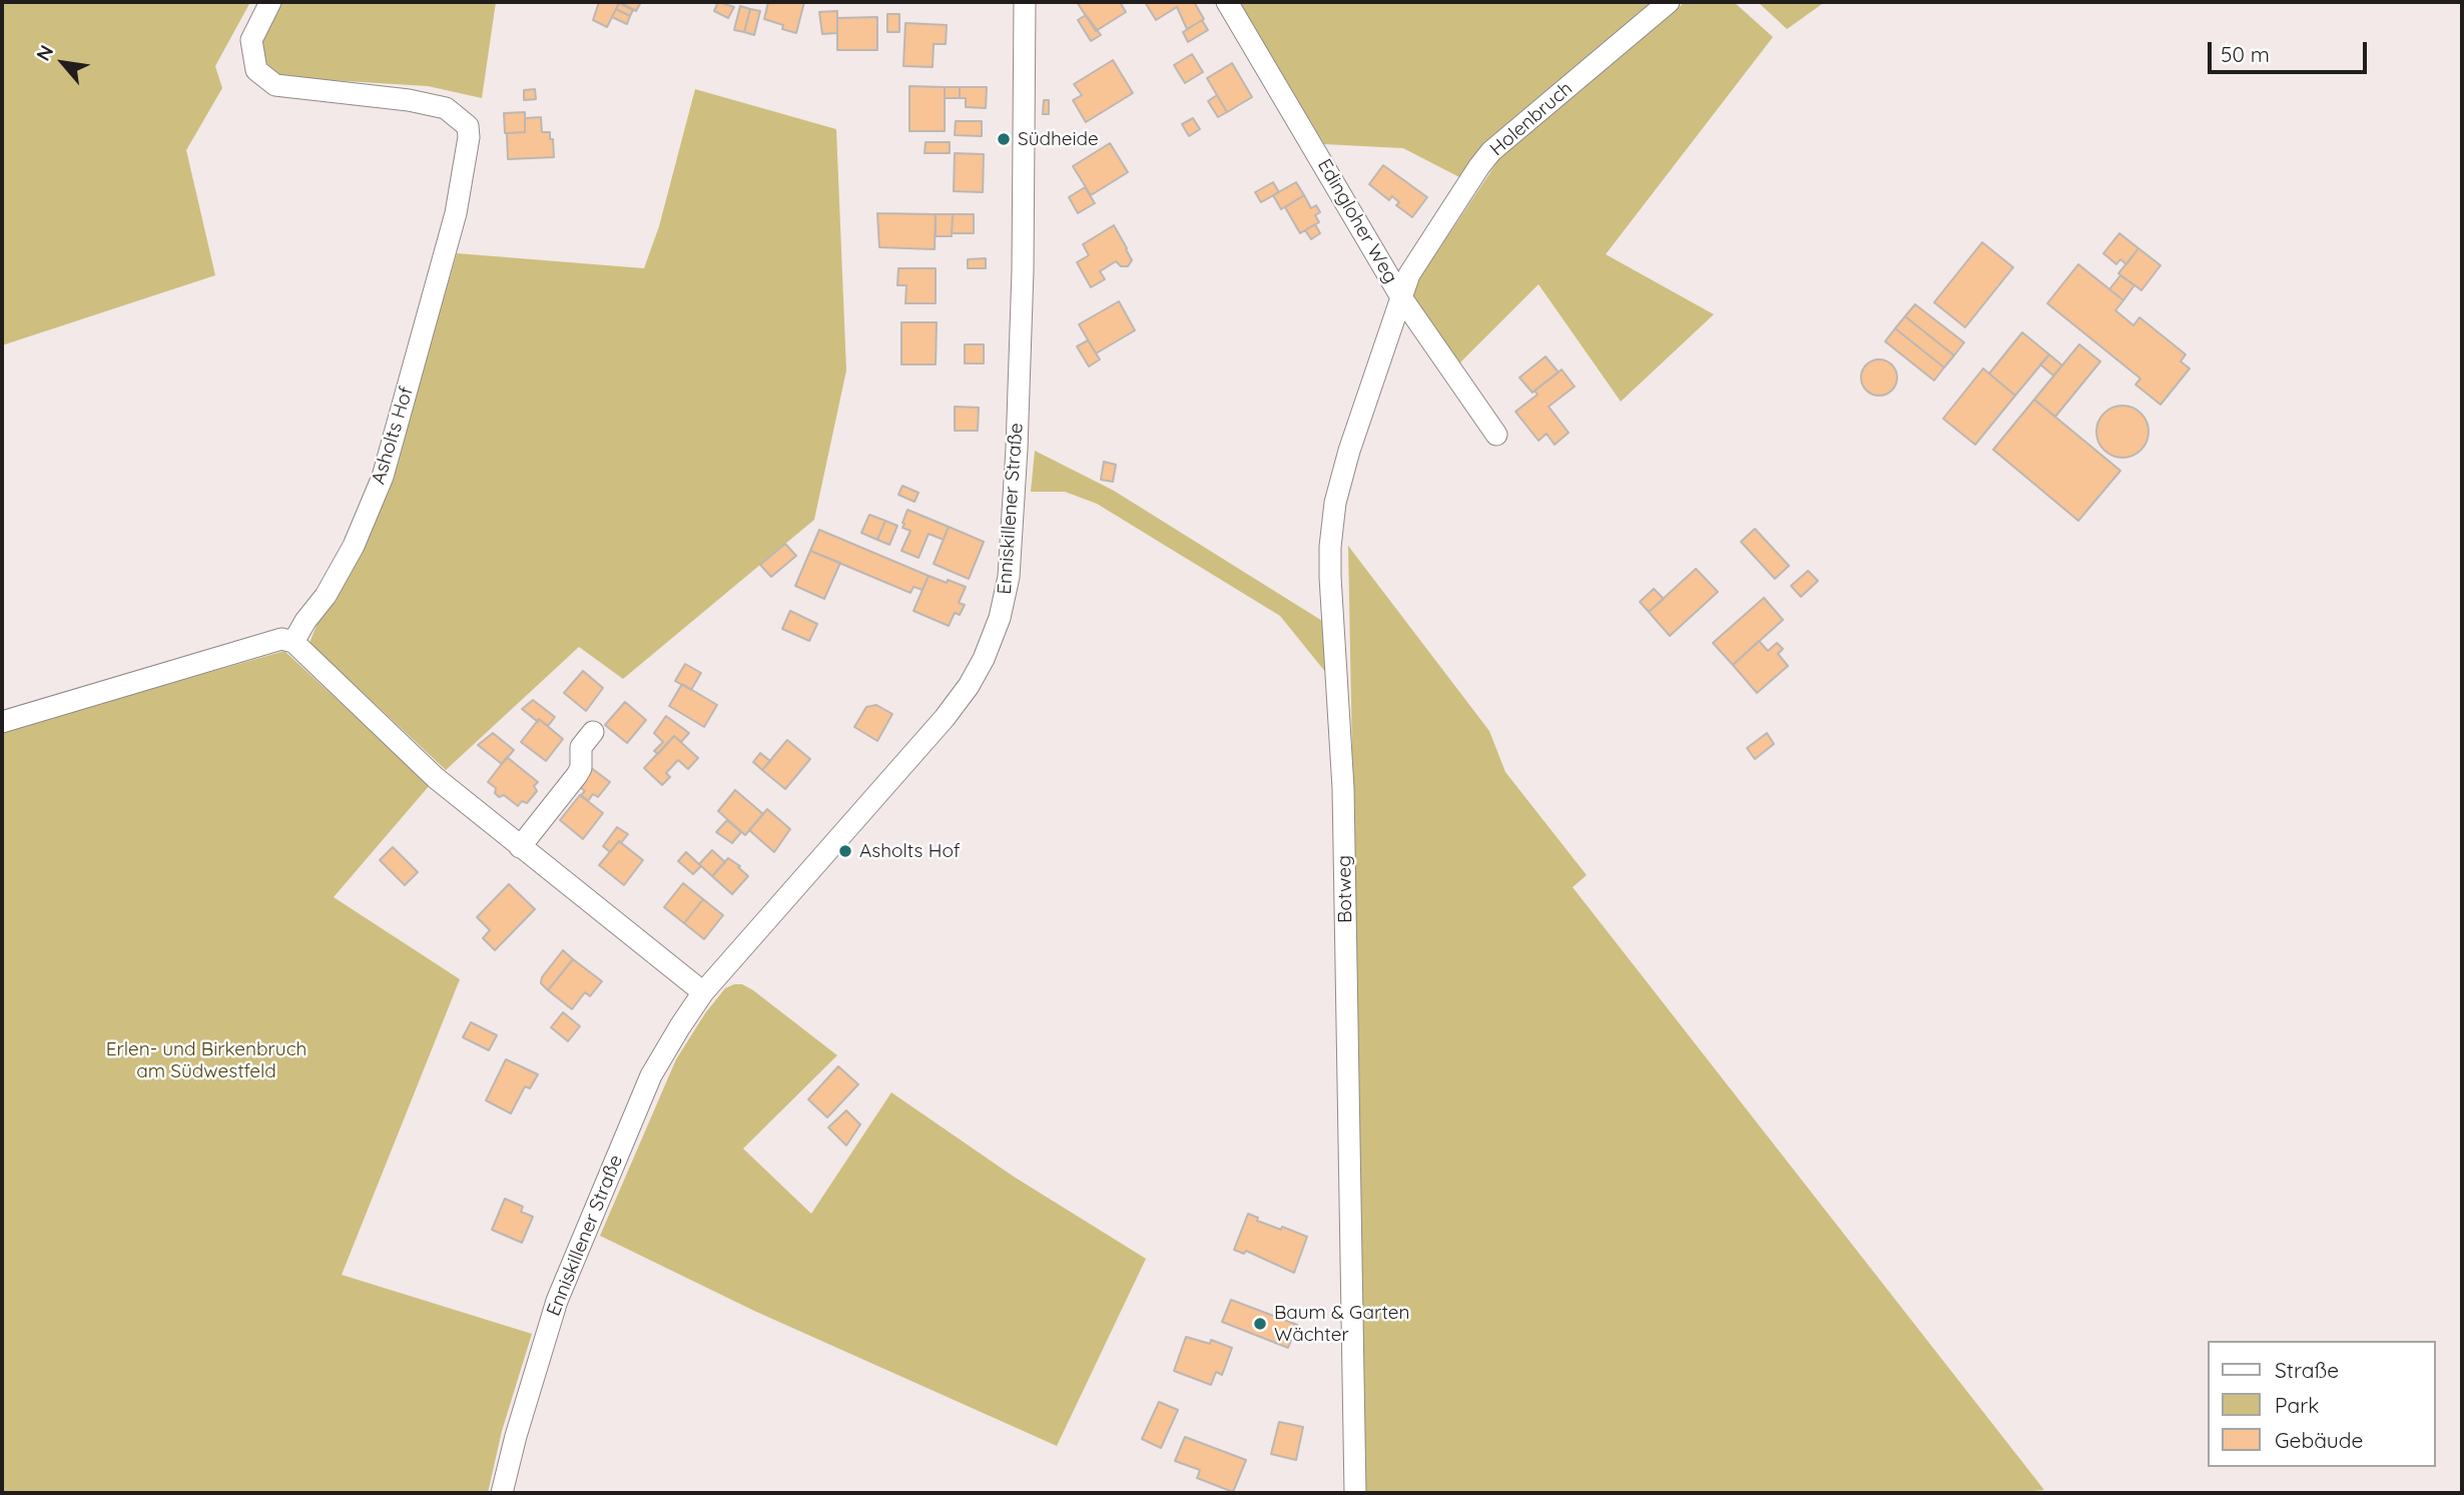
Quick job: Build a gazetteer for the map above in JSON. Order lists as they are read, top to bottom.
{
  "streets": {
    "street": [
      "Holenbruch",
      "Edingloher Weg",
      "Asholts Hof",
      "Enniskillener Straße",
      "Botweg"
    ]
  },
  "crossings": [
    ["Holenbruch", "Edingloher Weg"],
    ["Holenbruch", "Botweg"],
    ["Edingloher Weg", "Botweg"]
  ],
  "parks": ["Erlen- und Birkenbruch am Südwestfeld"],
  "places": ["Südheide", "Asholts Hof", "Baum & Garten Wächter"],
  "legend": ["Straße", "Park", "Gebäude"],
  "scale_bar": "50 m",
  "north": "top left"
}
